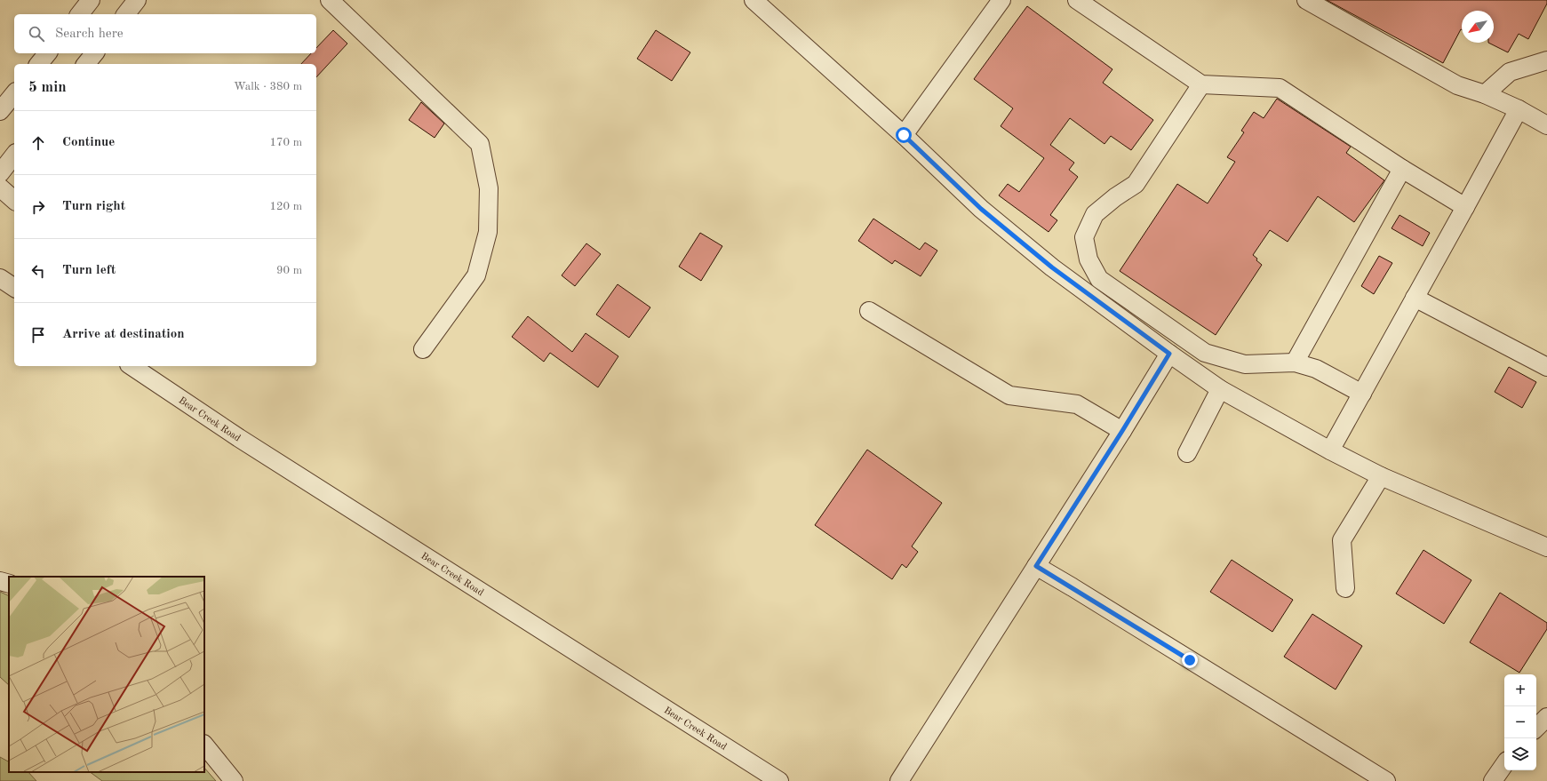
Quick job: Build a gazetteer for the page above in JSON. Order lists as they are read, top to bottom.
{
  "streets": {
    "street": ["Bear Creek Road"]
  },
  "north": "bottom left",
  "page": {
    "search": "Search here",
    "heading": ["5 min", "Walk · 380 m"],
    "list": [
      ["Continue", "170 m"],
      ["Turn right", "120 m"],
      ["Turn left", "90 m"],
      "Arrive at destination"
    ],
    "map_buttons": ["+", "−"]
  }
}
